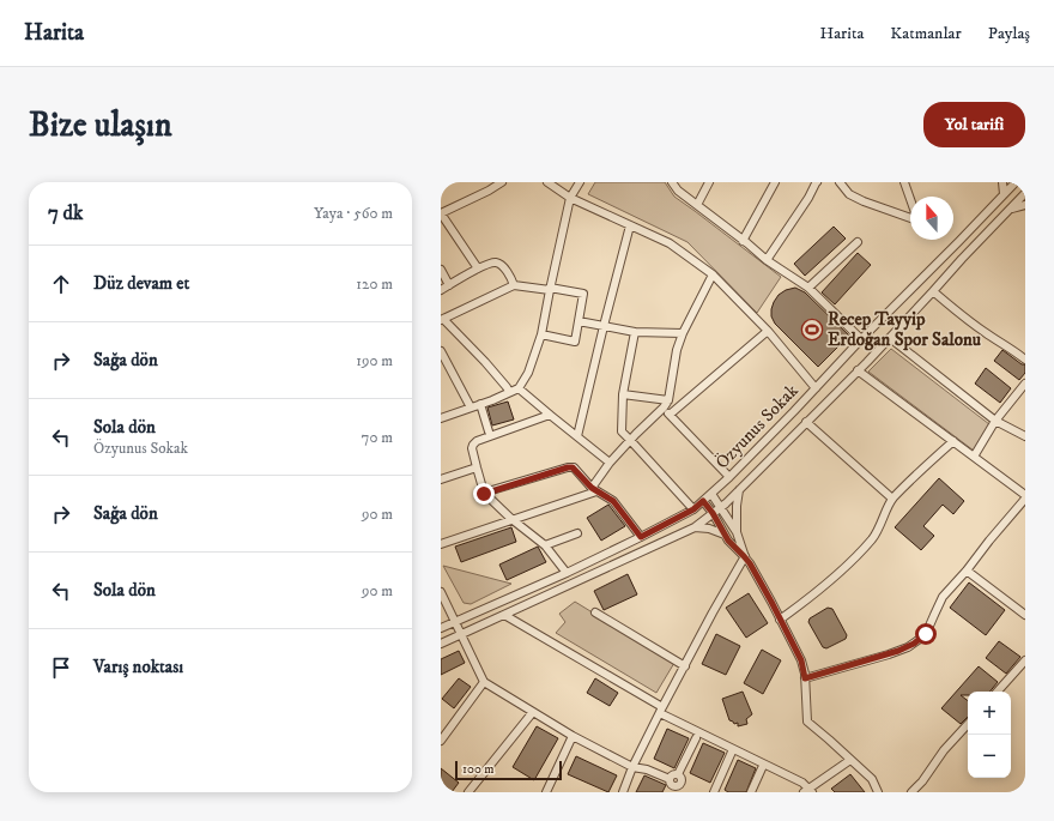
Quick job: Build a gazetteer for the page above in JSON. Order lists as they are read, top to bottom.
{
  "streets": {
    "street": ["Özyunus Sokak"]
  },
  "places": {
    "sports": ["Recep Tayyip Erdoğan Spor Salonu"]
  },
  "scale_bar": "100 m",
  "north": "top",
  "page": {
    "header": "Harita",
    "nav": ["Harita", "Katmanlar", "Paylaş"],
    "buttons": "Yol tarifi",
    "title": "Bize ulaşın",
    "heading": ["7 dk", "Yaya · 560 m"],
    "list": [
      ["Düz devam et", "120 m"],
      ["Sağa dön", "190 m"],
      ["Sola dön", "Özyunus Sokak", "70 m"],
      ["Sağa dön", "90 m"],
      ["Sola dön", "90 m"],
      "Varış noktası"
    ],
    "map_buttons": ["+", "−"],
    "scale": "100 m"
  }
}
